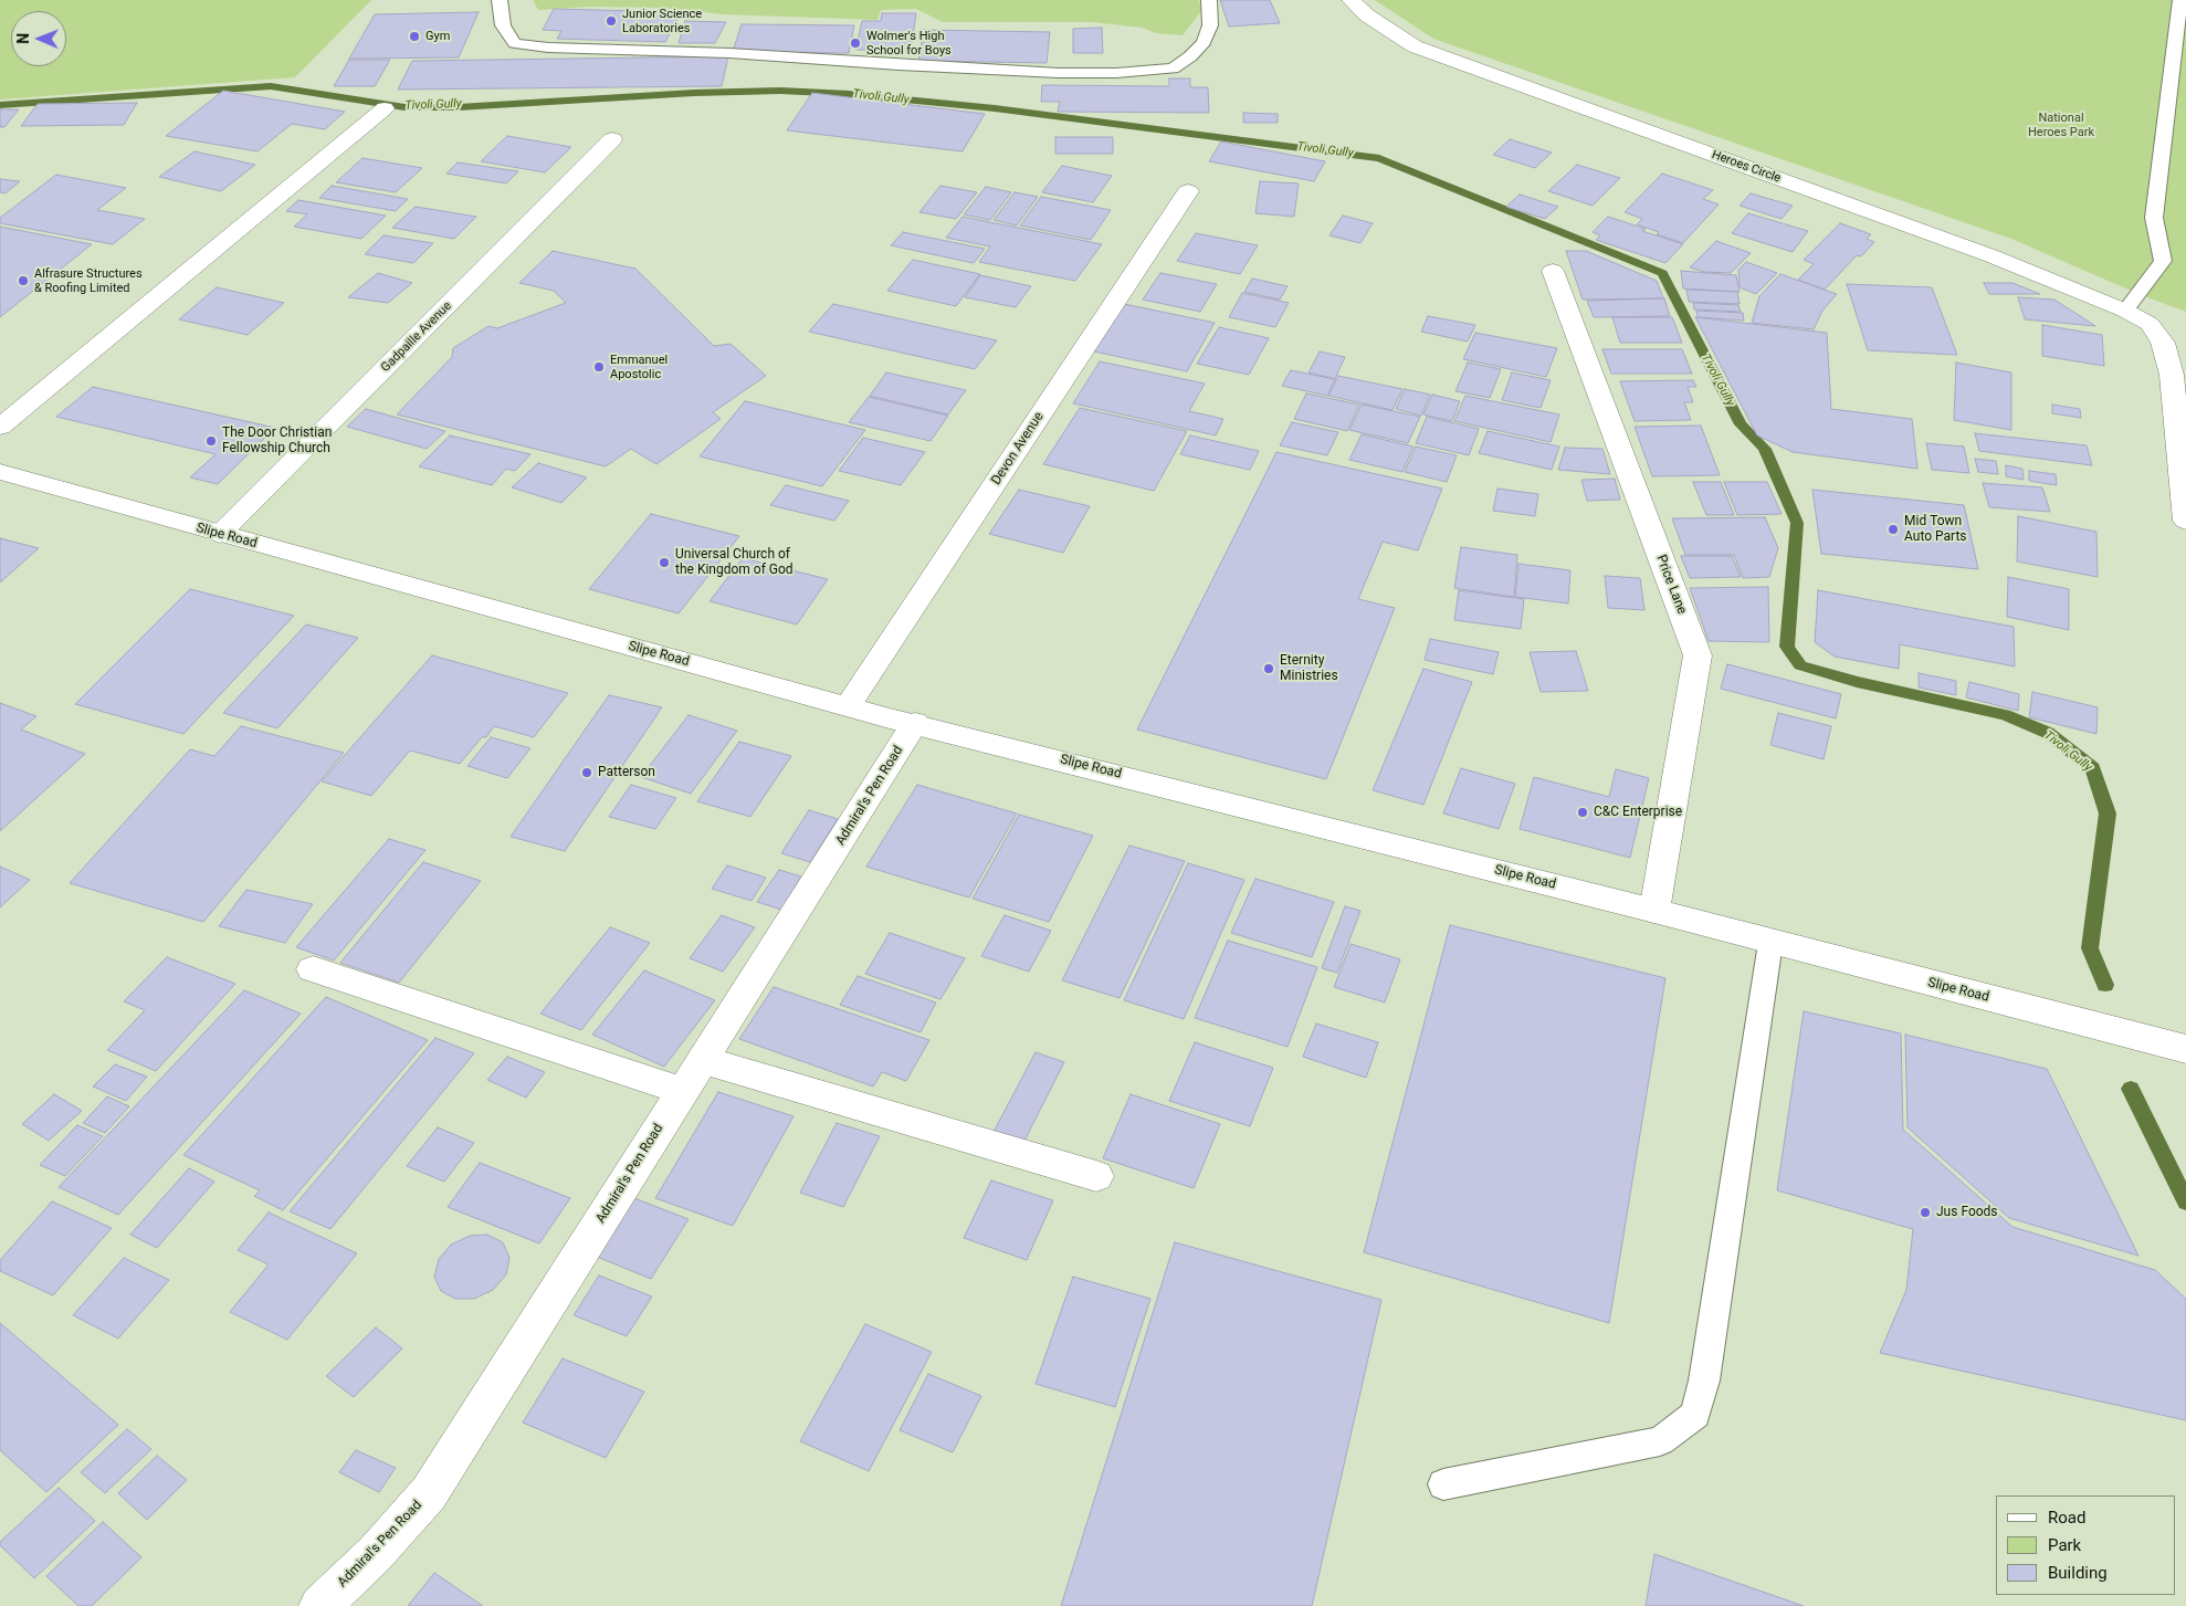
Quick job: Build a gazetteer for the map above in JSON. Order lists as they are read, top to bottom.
{
  "streets": {
    "street": [
      "Heroes Circle",
      "Gadpaille Avenue",
      "Devon Avenue",
      "Slipe Road",
      "Price Lane",
      "Admiral's Pen Road"
    ]
  },
  "crossings": [
    ["Gadpaille Avenue", "Slipe Road"],
    ["Devon Avenue", "Slipe Road"],
    ["Slipe Road", "Price Lane"],
    ["Slipe Road", "Admiral's Pen Road"]
  ],
  "water": ["Tivoli Gully"],
  "parks": ["National Heroes Park"],
  "places": [
    "Junior Science Laboratories",
    "Gym",
    "Wolmer's High School for Boys",
    "Alfrasure Structures & Roofing Limited",
    "Emmanuel Apostolic",
    "The Door Christian Fellowship Church",
    "Mid Town Auto Parts",
    "Universal Church of the Kingdom of God",
    "Eternity Ministries",
    "Patterson",
    "C&C Enterprise",
    "Jus Foods"
  ],
  "legend": ["Road", "Park", "Building"],
  "north": "left"
}
